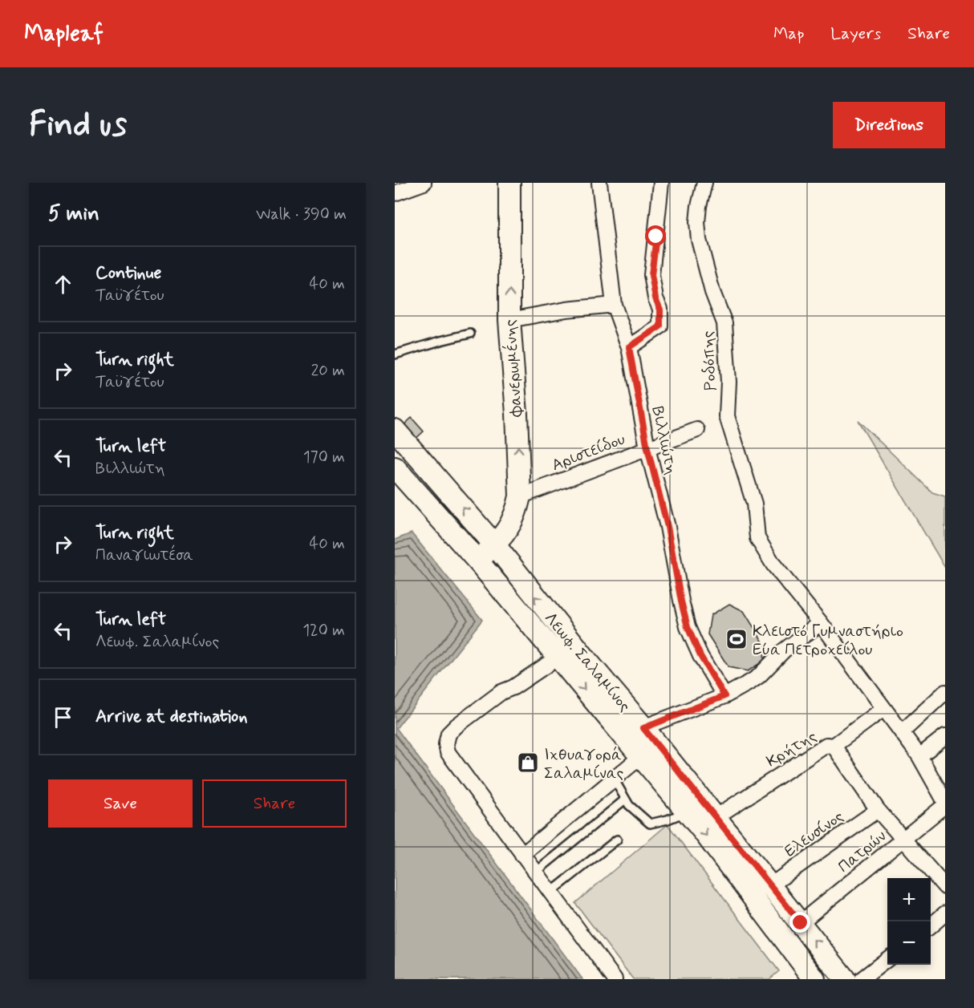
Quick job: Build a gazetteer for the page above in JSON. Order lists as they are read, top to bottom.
{
  "streets": {
    "main road": ["Φανερωμένης", "Λεωφ. Σαλαμίνος"],
    "street": [
      "Ροδόπης",
      "Βιλλιώτη",
      "Αριστείδου",
      "Κρήτης",
      "Ελευσίνος",
      "Πατρών"
    ]
  },
  "crossings": [
    ["Φανερωμένης", "Αριστείδου"],
    ["Φανερωμένης", "Λεωφ. Σαλαμίνος"],
    ["Βιλλιώτη", "Αριστείδου"],
    ["Λεωφ. Σαλαμίνος", "Κρήτης"],
    ["Λεωφ. Σαλαμίνος", "Ελευσίνος"],
    ["Λεωφ. Σαλαμίνος", "Πατρών"]
  ],
  "one_way": ["Φανερωμένης"],
  "places": {
    "sports": ["Κλειστό Γυμναστήριο Εύα Πετροχείλου"],
    "shop": ["Ιχθυαγορά Σαλαμίνας"]
  },
  "page": {
    "header": "Mapleaf",
    "nav": ["Map", "Layers", "Share"],
    "buttons": [
      "Directions",
      ["Save", "Share"]
    ],
    "title": "Find us",
    "heading": ["5 min", "Walk · 390 m"],
    "list": [
      ["Continue", "Ταϋγέτου", "40 m"],
      ["Turn right", "Ταϋγέτου", "20 m"],
      ["Turn left", "Βιλλιώτη", "170 m"],
      ["Turn right", "Παναγιωτέσα", "40 m"],
      ["Turn left", "Λεωφ. Σαλαμίνος", "120 m"],
      "Arrive at destination"
    ],
    "map_buttons": ["+", "−"]
  }
}
